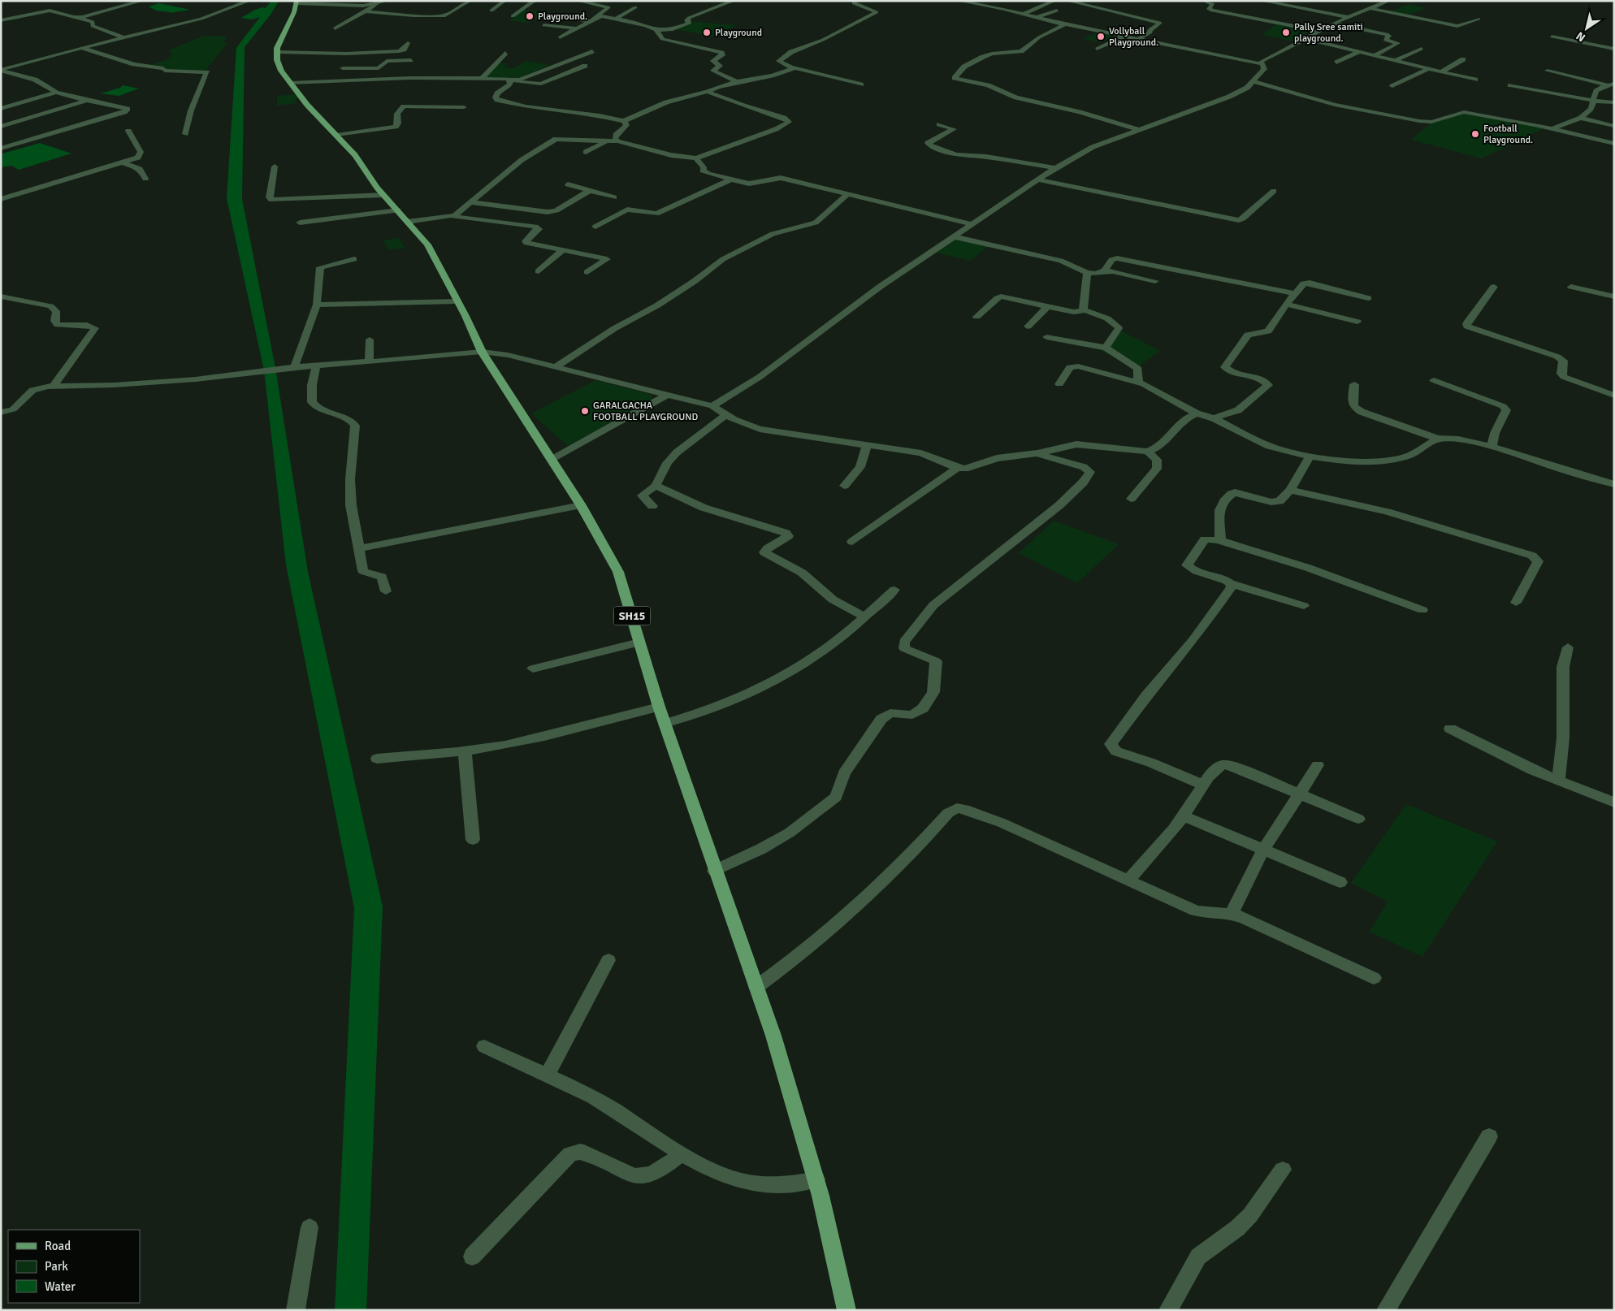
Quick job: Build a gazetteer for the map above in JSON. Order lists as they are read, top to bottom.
{
  "streets": {
    "main road": ["SH15"]
  },
  "places": [
    "Playground.",
    "Playground",
    "Pally Sree samiti playground.",
    "Vollyball Playground.",
    "Football Playground.",
    "GARALGACHA FOOTBALL PLAYGROUND"
  ],
  "legend": ["Road", "Park", "Water"],
  "north": "bottom left"
}
